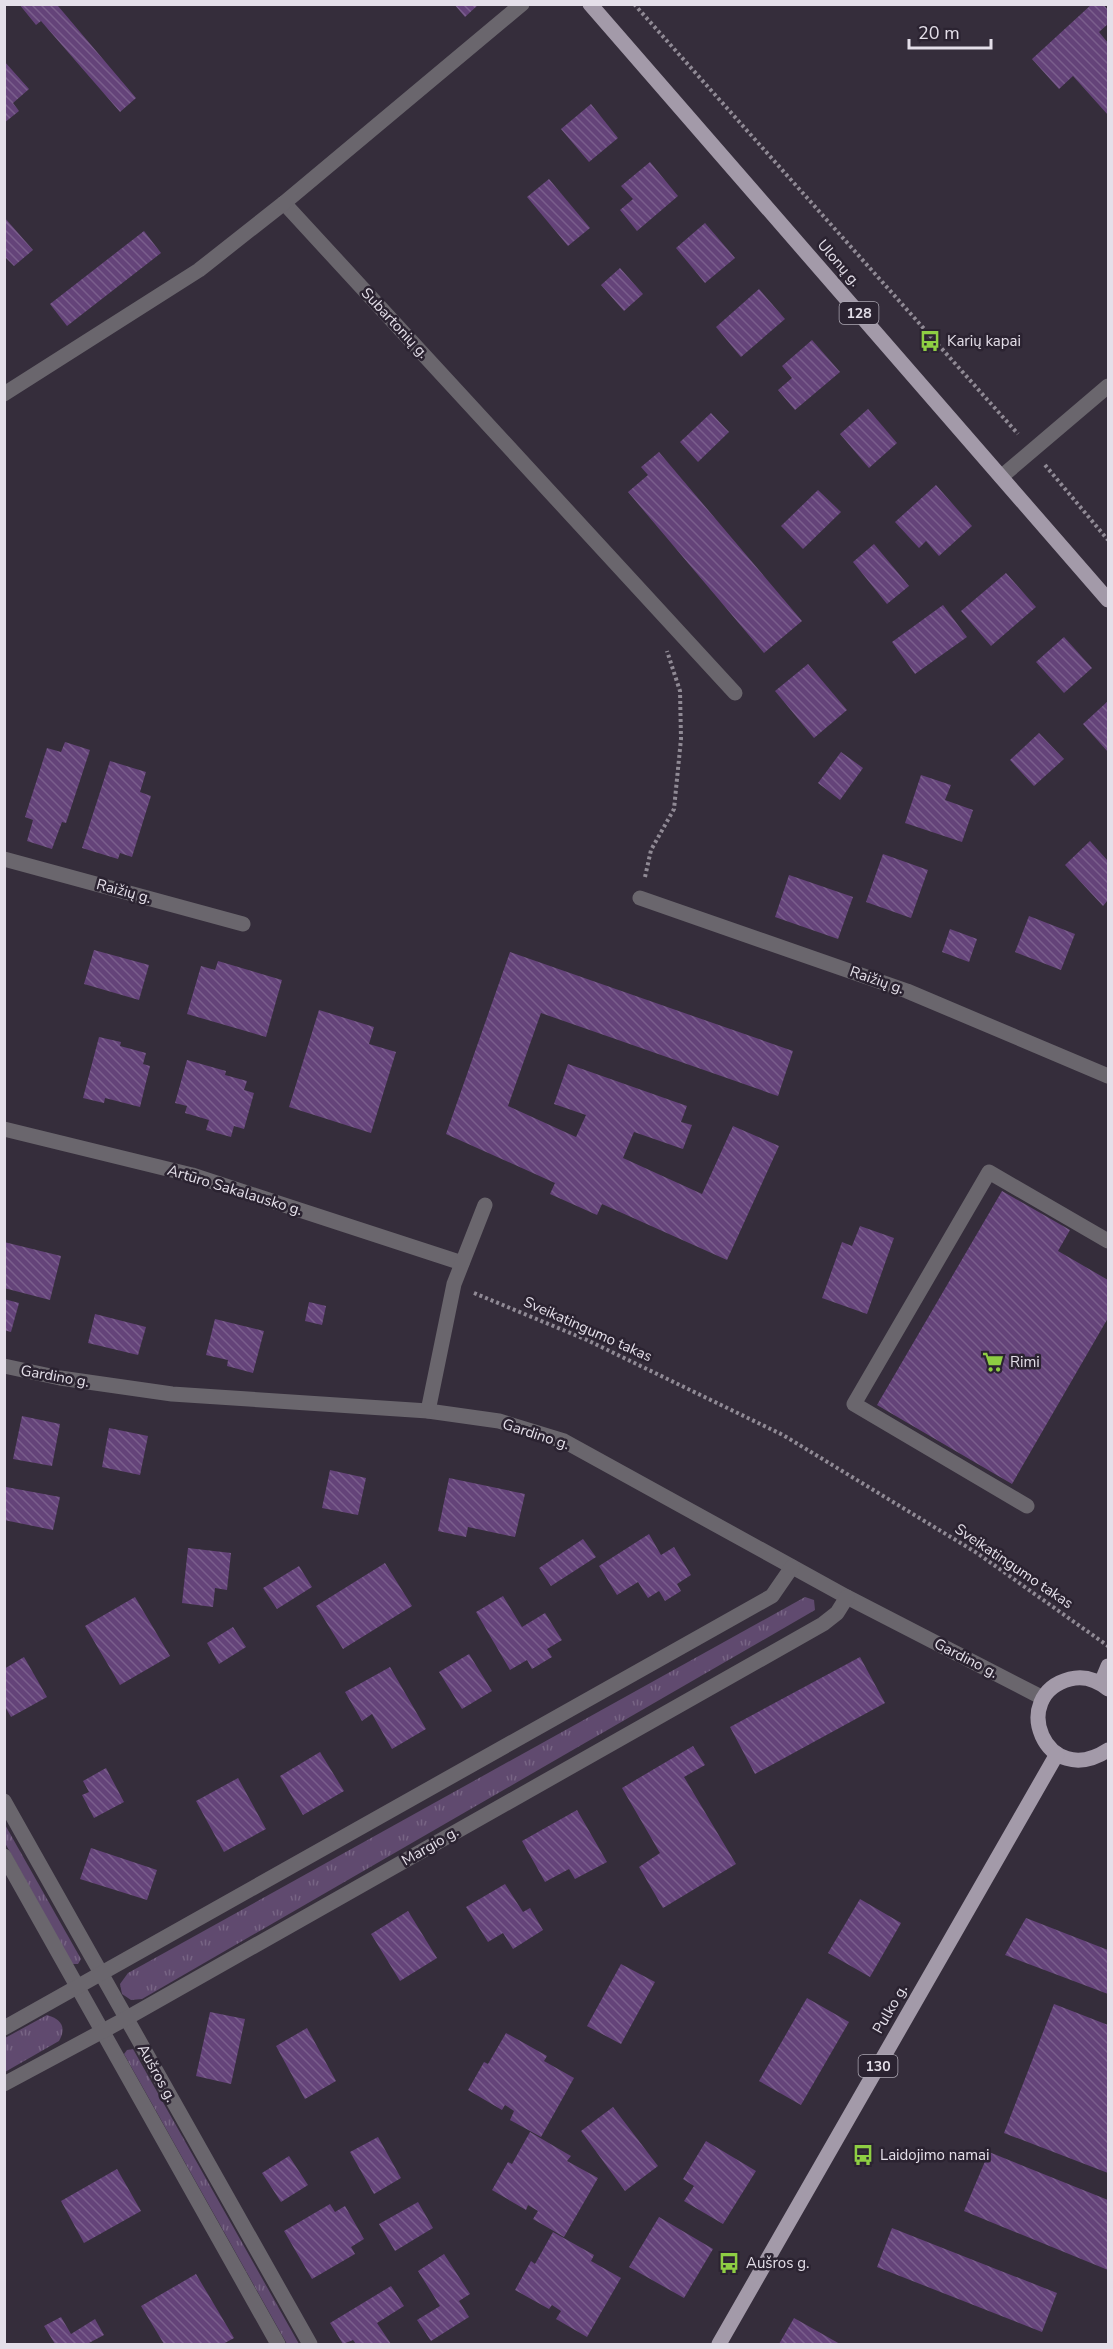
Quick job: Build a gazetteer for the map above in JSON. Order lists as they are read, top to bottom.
{
  "streets": {
    "main road": [
      "Ulonų g.",
      "128",
      "Pulko g.",
      "130"
    ],
    "street": [
      "Subartonių g.",
      "Raižių g.",
      "Artūro Sakalausko g.",
      "Gardino g.",
      "Margio g.",
      "Aušros g."
    ],
    "path": ["Sveikatingumo takas"]
  },
  "crossings": [
    ["Gardino g.", "Margio g."],
    ["Margio g.", "Aušros g."]
  ],
  "places": {
    "bus stop": ["Karių kapai", "Laidojimo namai", "Aušros g."],
    "supermarket": ["Rimi"]
  },
  "scale_bar": "20 m"
}
